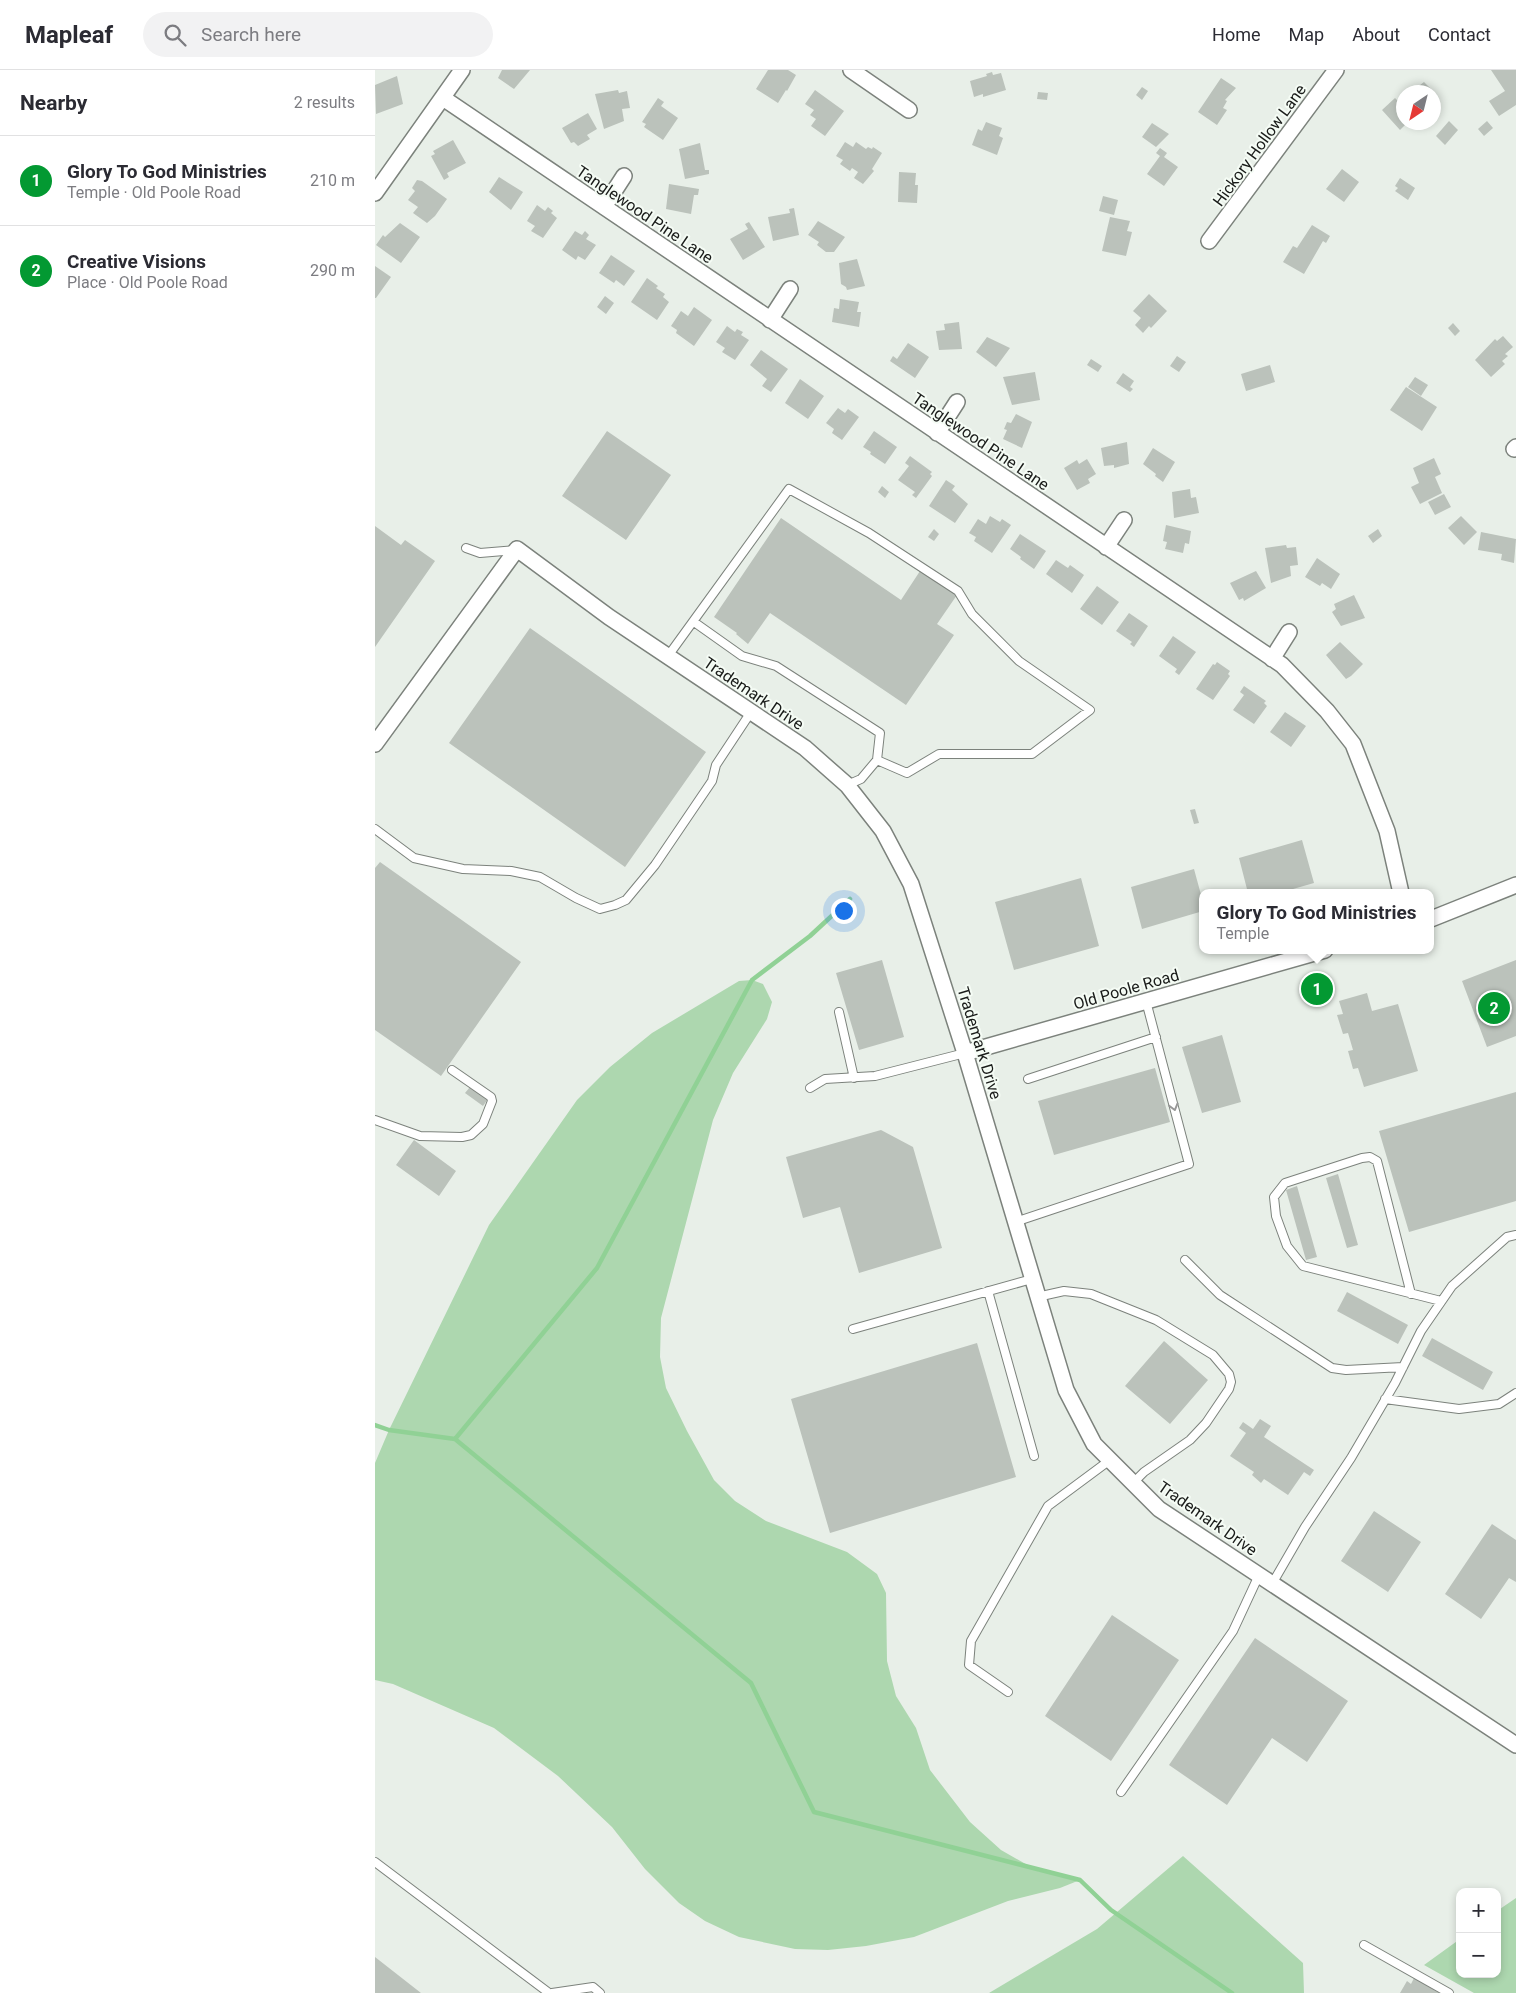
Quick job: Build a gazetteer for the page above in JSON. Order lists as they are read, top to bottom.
{
  "streets": {
    "street": [
      "Hickory Hollow Lane",
      "Tanglewood Pine Lane",
      "Trademark Drive",
      "Old Poole Road"
    ]
  },
  "crossings": [
    ["Trademark Drive", "Old Poole Road"]
  ],
  "north": "bottom left",
  "page": {
    "header": "Mapleaf",
    "search": "Search here",
    "nav": [
      "Home",
      "Map",
      "About",
      "Contact"
    ],
    "heading": ["Nearby", "2 results"],
    "list": [
      {
        "mark": "1",
        "name": "Glory To God Ministries",
        "note": "Temple · Old Poole Road",
        "value": "210 m"
      },
      {
        "mark": "2",
        "name": "Creative Visions",
        "note": "Place · Old Poole Road",
        "value": "290 m"
      }
    ],
    "popup": ["Glory To God Ministries", "Temple"],
    "pins": ["1", "2"],
    "map_buttons": ["+", "−"]
  }
}
